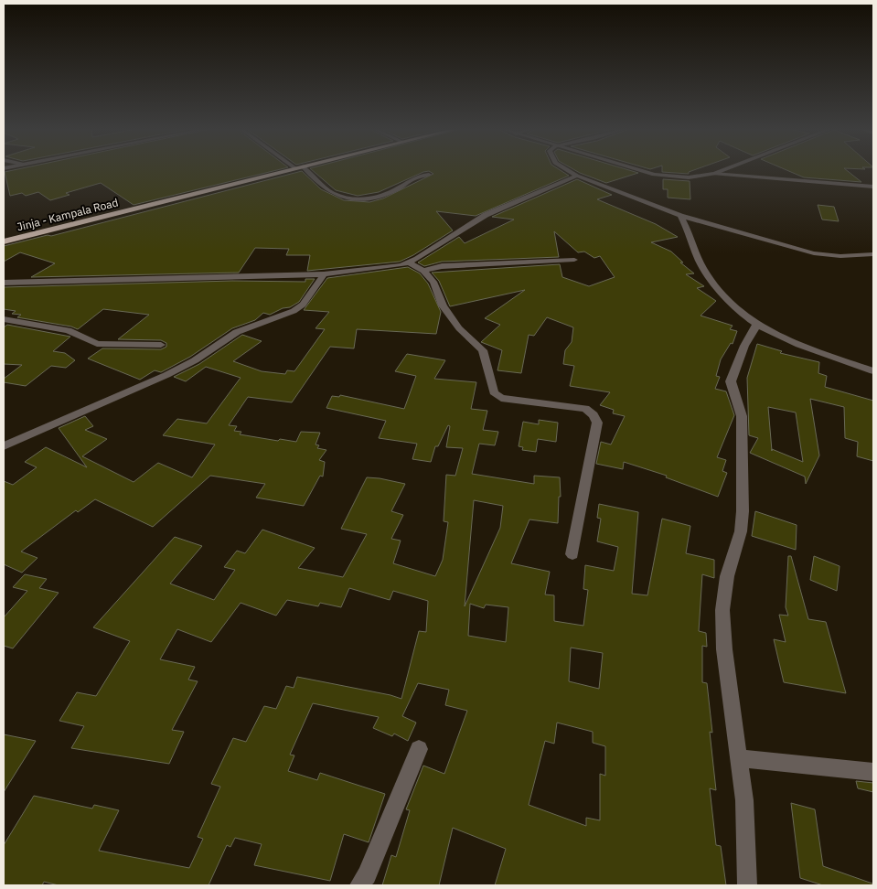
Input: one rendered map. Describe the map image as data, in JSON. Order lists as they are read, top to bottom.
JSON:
{
  "streets": {
    "highway": ["Jinja - Kampala Road"]
  }
}
